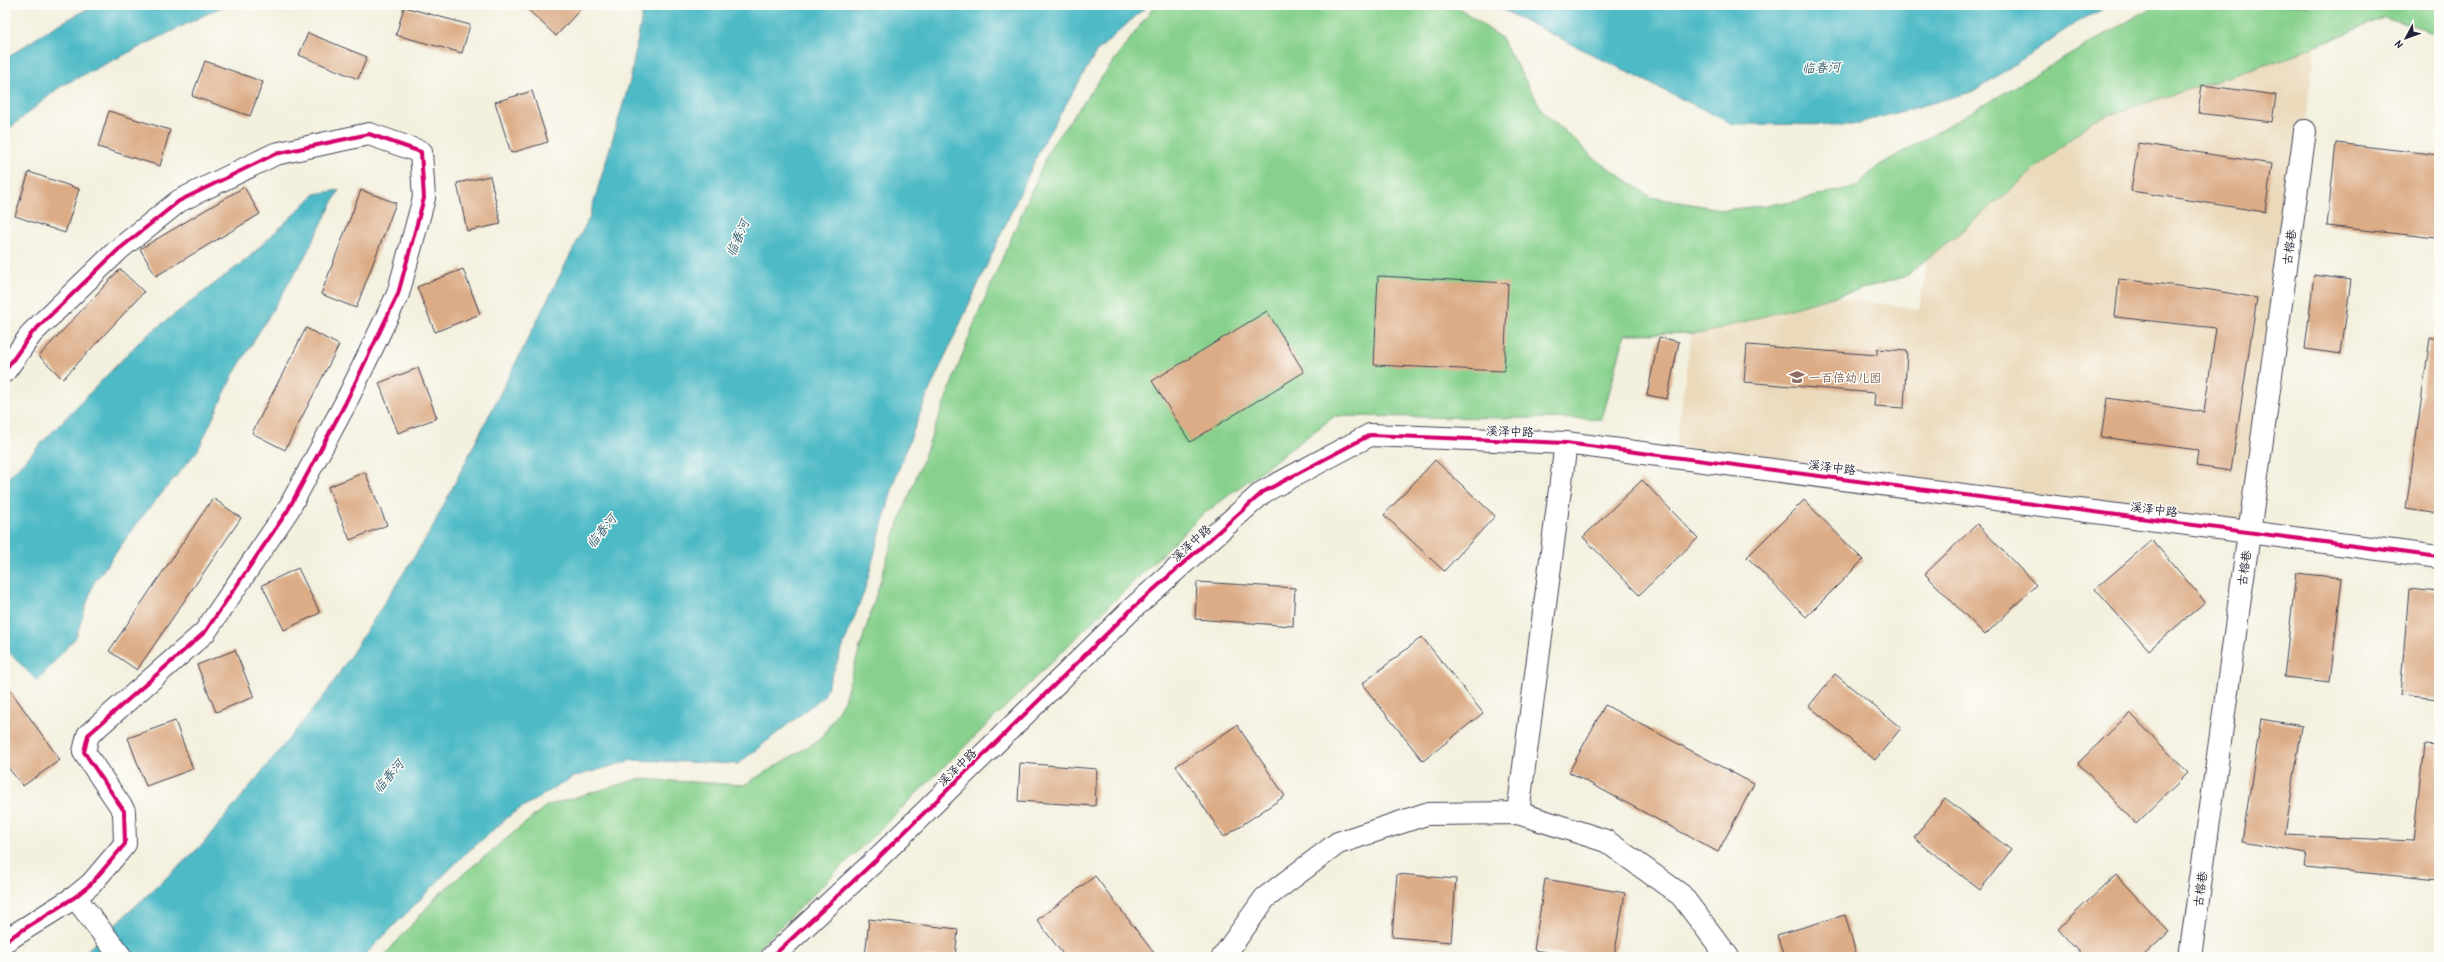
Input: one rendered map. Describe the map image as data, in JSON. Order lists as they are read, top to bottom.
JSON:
{
  "streets": {
    "street": ["古榕巷", "溪泽中路"]
  },
  "crossings": [
    ["古榕巷", "溪泽中路"]
  ],
  "water": ["临春河"],
  "places": {
    "school or university": ["一百倍幼儿园"]
  },
  "north": "bottom left"
}
